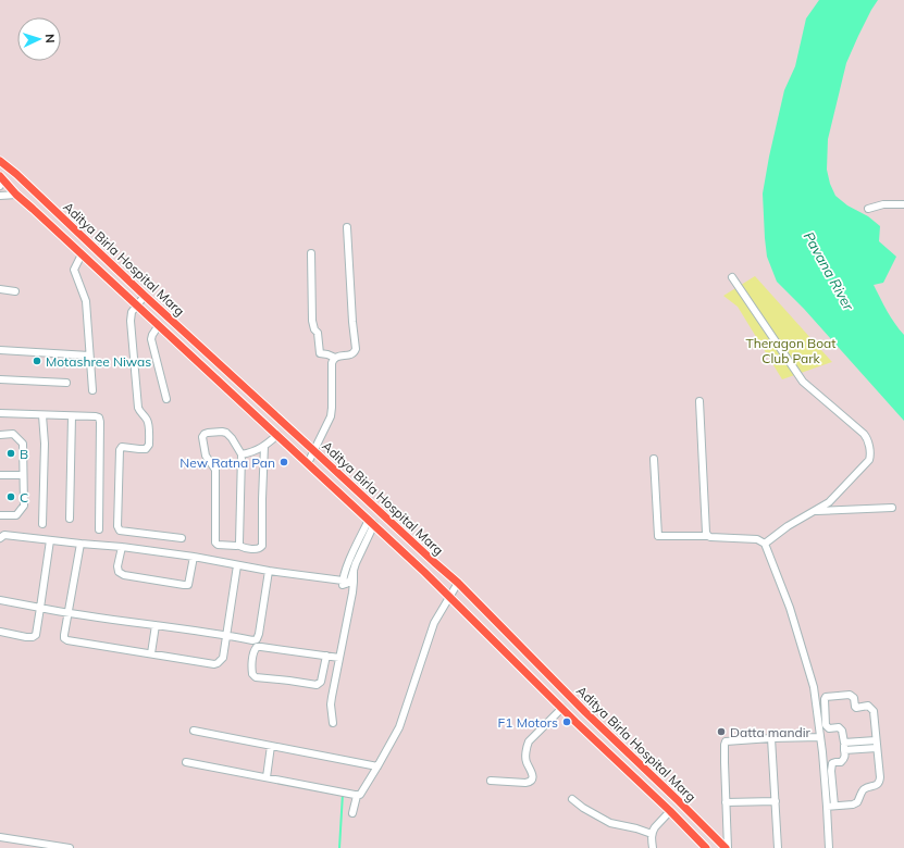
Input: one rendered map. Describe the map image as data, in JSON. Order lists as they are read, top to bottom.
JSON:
{
  "streets": {
    "main road": ["Aditya Birla Hospital Marg"]
  },
  "water": ["Pavana River"],
  "parks": ["Theragon Boat Club Park"],
  "places": [
    "Motashree Niwas",
    "B",
    "New Ratna Pan",
    "C",
    "F1 Motors",
    "Datta mandir"
  ],
  "north": "right"
}
